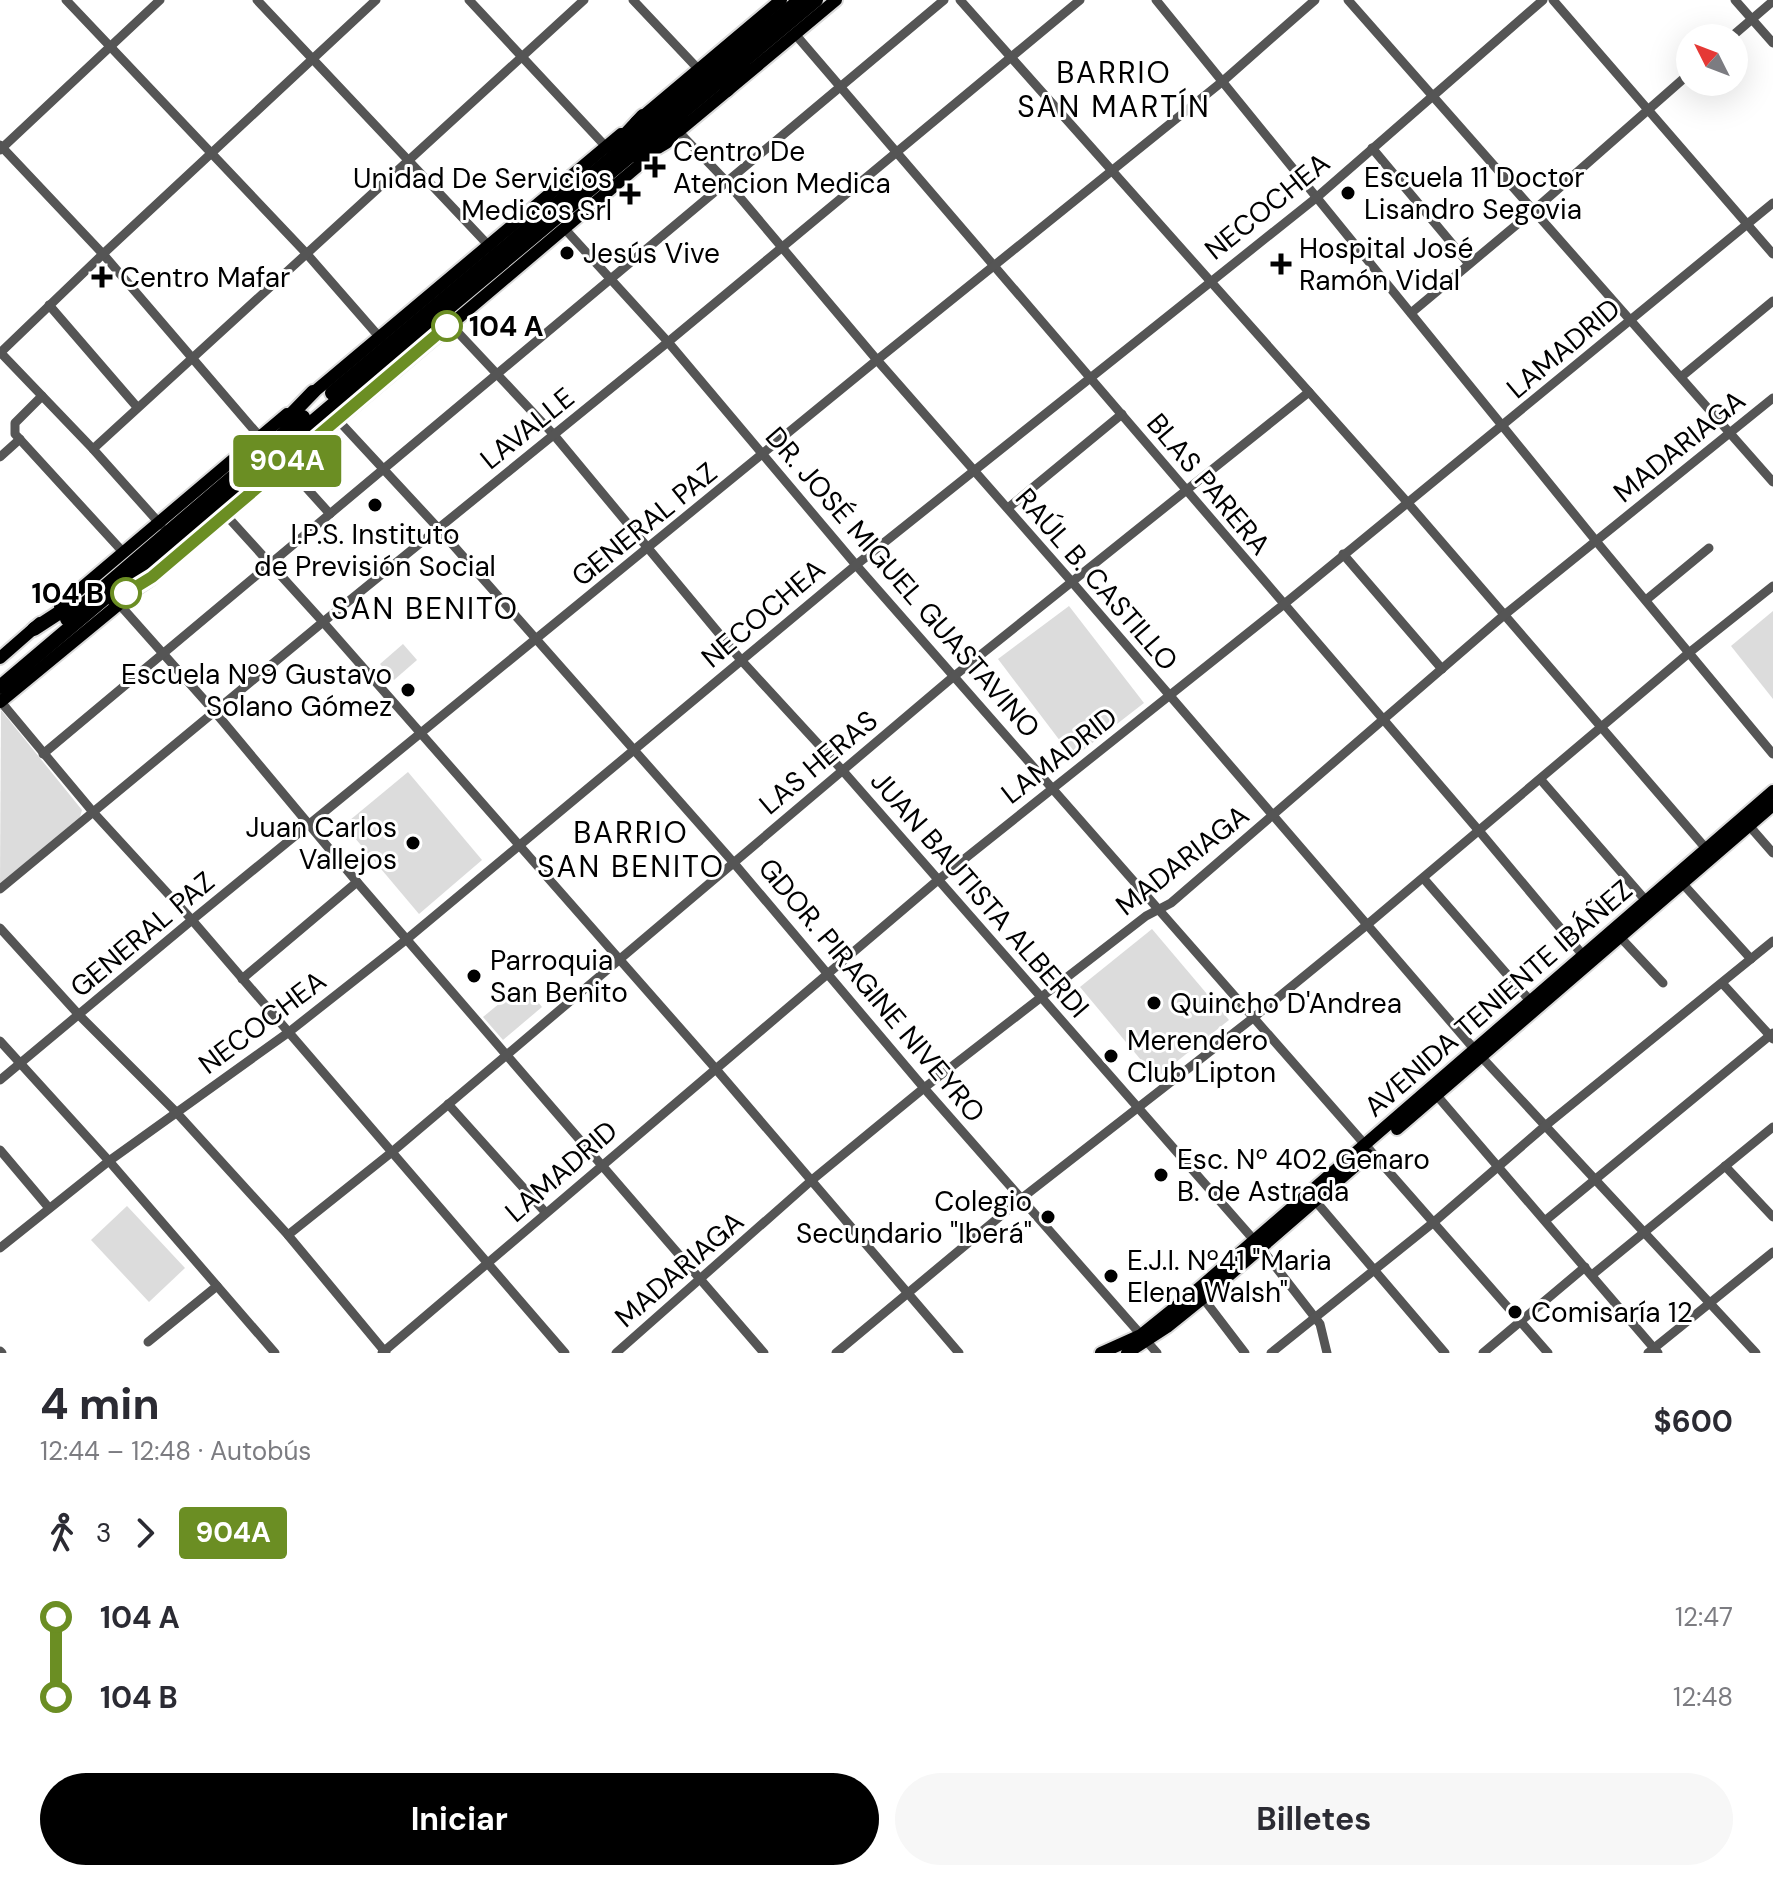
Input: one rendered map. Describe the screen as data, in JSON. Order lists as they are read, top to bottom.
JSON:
{
  "streets": {
    "main road": ["AVENIDA TENIENTE IBÁÑEZ"],
    "street": [
      "NECOCHEA",
      "LAMADRID",
      "LAVALLE",
      "MADARIAGA",
      "BLAS PARERA",
      "GENERAL PAZ",
      "RAÚL B. CASTILLO",
      "DR. JOSÉ MIGUEL GUASTAVINO",
      "LAS HERAS",
      "JUAN BAUTISTA ALBERDI",
      "GDOR. PIRAGINE NIVEYRO"
    ]
  },
  "crossings": [
    ["NECOCHEA", "BLAS PARERA"],
    ["NECOCHEA", "RAÚL B. CASTILLO"],
    ["NECOCHEA", "DR. JOSÉ MIGUEL GUASTAVINO"],
    ["NECOCHEA", "JUAN BAUTISTA ALBERDI"],
    ["NECOCHEA", "GDOR. PIRAGINE NIVEYRO"],
    ["LAMADRID", "BLAS PARERA"],
    ["LAMADRID", "RAÚL B. CASTILLO"],
    ["LAMADRID", "DR. JOSÉ MIGUEL GUASTAVINO"],
    ["LAMADRID", "JUAN BAUTISTA ALBERDI"],
    ["LAMADRID", "GDOR. PIRAGINE NIVEYRO"],
    ["LAVALLE", "BLAS PARERA"],
    ["LAVALLE", "RAÚL B. CASTILLO"],
    ["LAVALLE", "DR. JOSÉ MIGUEL GUASTAVINO"],
    ["LAVALLE", "JUAN BAUTISTA ALBERDI"],
    ["LAVALLE", "GDOR. PIRAGINE NIVEYRO"],
    ["MADARIAGA", "BLAS PARERA"],
    ["MADARIAGA", "RAÚL B. CASTILLO"],
    ["MADARIAGA", "DR. JOSÉ MIGUEL GUASTAVINO"],
    ["MADARIAGA", "JUAN BAUTISTA ALBERDI"],
    ["MADARIAGA", "GDOR. PIRAGINE NIVEYRO"],
    ["BLAS PARERA", "GENERAL PAZ"],
    ["BLAS PARERA", "LAS HERAS"],
    ["BLAS PARERA", "AVENIDA TENIENTE IBÁÑEZ"],
    ["GENERAL PAZ", "RAÚL B. CASTILLO"],
    ["GENERAL PAZ", "DR. JOSÉ MIGUEL GUASTAVINO"],
    ["GENERAL PAZ", "JUAN BAUTISTA ALBERDI"],
    ["GENERAL PAZ", "GDOR. PIRAGINE NIVEYRO"],
    ["RAÚL B. CASTILLO", "LAS HERAS"],
    ["RAÚL B. CASTILLO", "AVENIDA TENIENTE IBÁÑEZ"],
    ["DR. JOSÉ MIGUEL GUASTAVINO", "LAS HERAS"],
    ["DR. JOSÉ MIGUEL GUASTAVINO", "AVENIDA TENIENTE IBÁÑEZ"],
    ["LAS HERAS", "JUAN BAUTISTA ALBERDI"],
    ["LAS HERAS", "GDOR. PIRAGINE NIVEYRO"],
    ["JUAN BAUTISTA ALBERDI", "AVENIDA TENIENTE IBÁÑEZ"]
  ],
  "districts": ["BARRIO SAN MARTÍN", "SAN BENITO", "BARRIO SAN BENITO"],
  "places": {
    "health": [
      "Centro De Atencion Medica",
      "Unidad De Servicios Medicos Srl",
      "Hospital José Ramón Vidal",
      "Centro Mafar"
    ],
    "other": [
      "Escuela 11 Doctor Lisandro Segovia",
      "Jesús Vive",
      "104 A",
      "I.P.S. Instituto de Previsión Social",
      "104 B",
      "Escuela Nº9 Gustavo Solano Gómez",
      "Juan Carlos Vallejos",
      "Parroquia San Benito",
      "Quincho D'Andrea",
      "Merendero Club Lipton",
      "Esc. Nº 402 Genaro B. de Astrada",
      "Colegio Secundario \"Iberá\"",
      "E.J.I. Nº41 \"Maria Elena Walsh\"",
      "Comisaría 12"
    ]
  },
  "lines": ["bus line 904A"],
  "north": "top left",
  "page": {
    "on_map": "904A",
    "heading": ["4 min", "12:44 – 12:48 · Autobús", "$600"],
    "legs": ["3", "904A"],
    "list": [
      {
        "name": "104 A",
        "value": "12:47"
      },
      {
        "name": "104 B",
        "value": "12:48"
      }
    ],
    "buttons": ["Iniciar", "Billetes"]
  }
}
